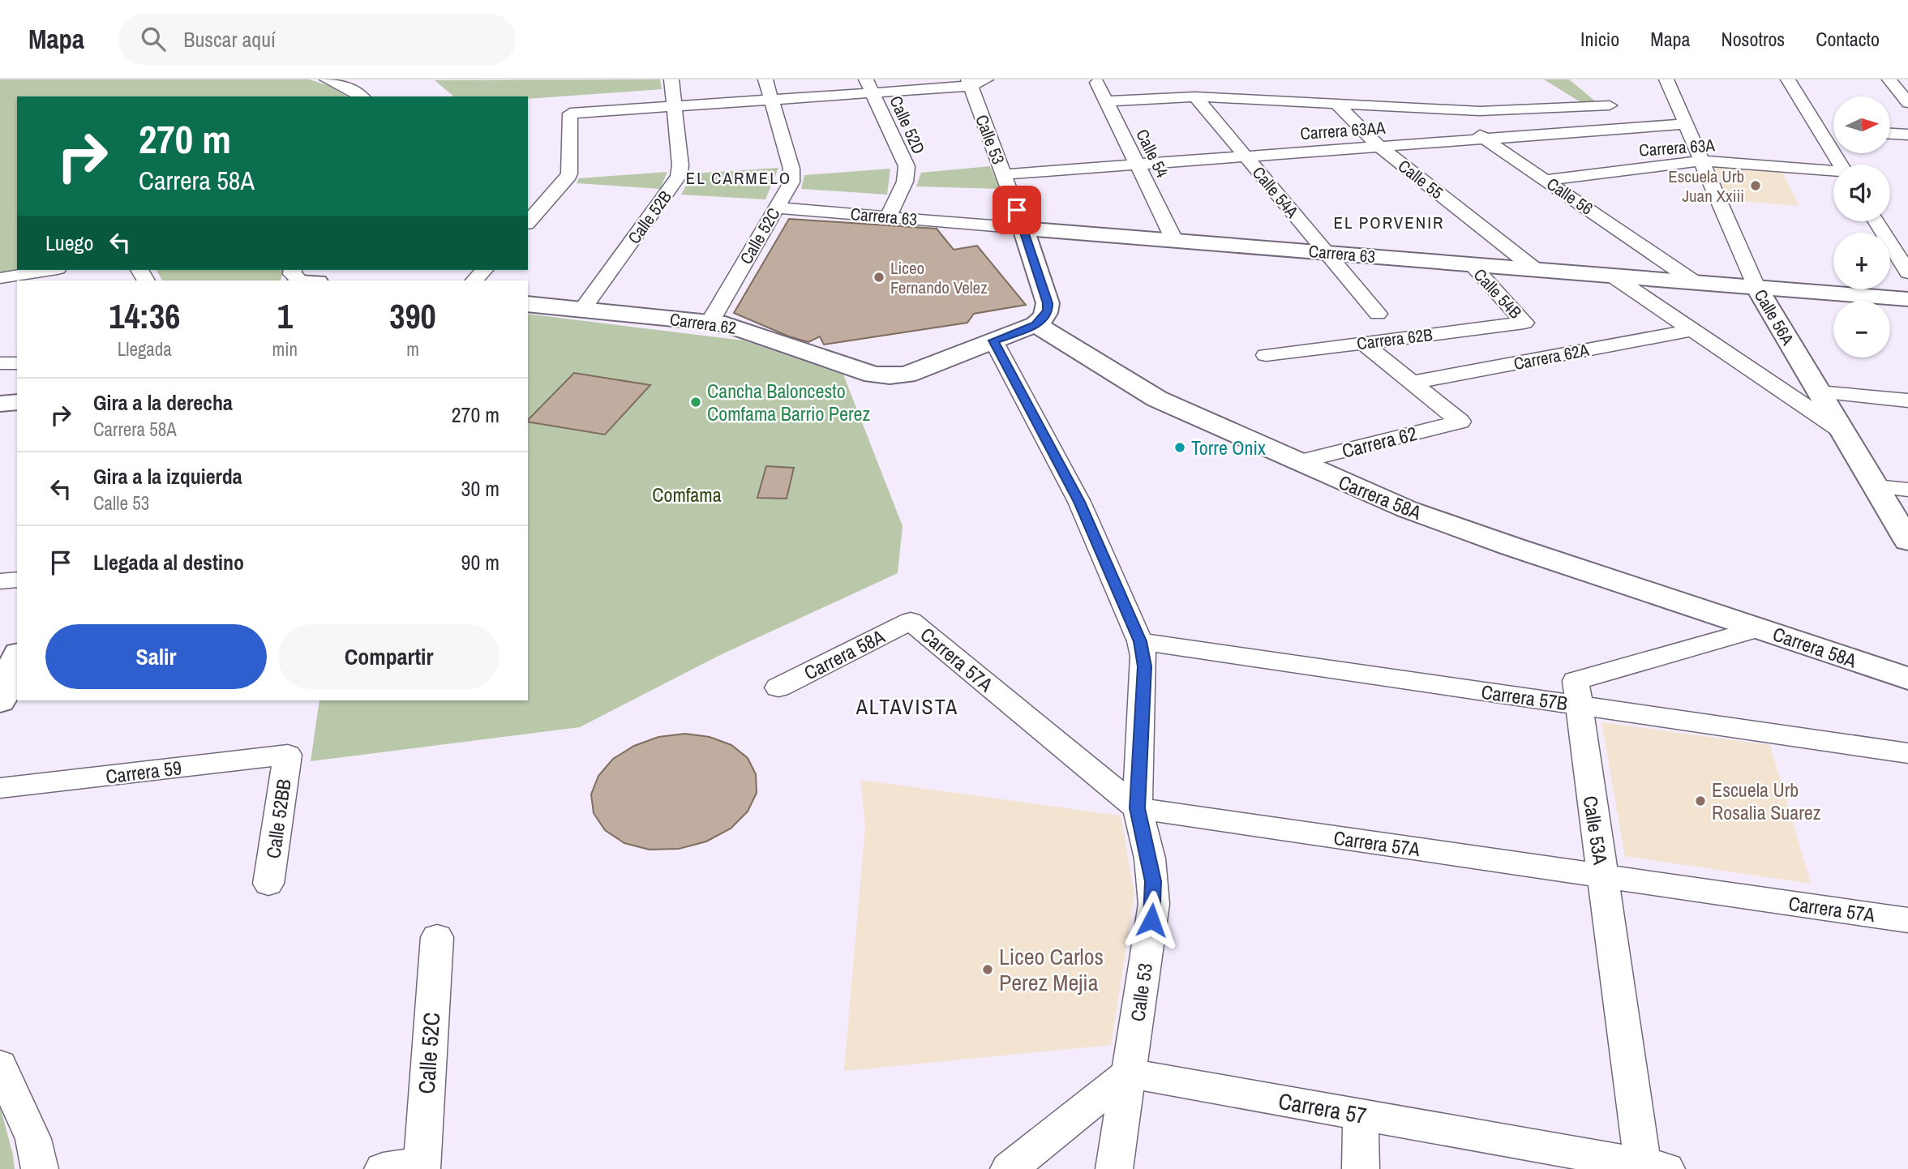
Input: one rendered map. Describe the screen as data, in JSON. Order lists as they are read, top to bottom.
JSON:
{
  "streets": {
    "street": [
      "Calle 52D",
      "Carrera 63AA",
      "Calle 53",
      "Carrera 63A",
      "Calle 54",
      "Calle 55",
      "Calle 54A",
      "Calle 56",
      "Carrera 63",
      "Calle 52B",
      "Calle 52C",
      "Calle 54B",
      "Calle 56A",
      "Carrera 62",
      "Carrera 62B",
      "Carrera 62A",
      "Carrera 58A",
      "Carrera 57A",
      "Carrera 57B",
      "Carrera 59",
      "Calle 52BB",
      "Calle 53A",
      "Carrera 57"
    ]
  },
  "crossings": [
    ["Calle 52D", "Carrera 63"],
    ["Carrera 63AA", "Calle 53"],
    ["Carrera 63AA", "Calle 54"],
    ["Carrera 63AA", "Calle 55"],
    ["Carrera 63AA", "Calle 54A"],
    ["Carrera 63AA", "Calle 56"],
    ["Carrera 63AA", "Calle 56A"],
    ["Calle 53", "Carrera 63"],
    ["Calle 53", "Carrera 62"],
    ["Calle 53", "Carrera 58A"],
    ["Calle 53", "Carrera 57A"],
    ["Calle 53", "Carrera 57B"],
    ["Calle 53", "Carrera 57"],
    ["Carrera 63A", "Calle 56"],
    ["Carrera 63A", "Calle 56A"],
    ["Calle 54", "Carrera 63"],
    ["Calle 55", "Carrera 63"],
    ["Calle 54A", "Carrera 63"],
    ["Calle 56", "Carrera 63"],
    ["Carrera 63", "Calle 52C"],
    ["Carrera 63", "Calle 54B"],
    ["Carrera 63", "Calle 56A"],
    ["Calle 52B", "Carrera 62"],
    ["Calle 52C", "Carrera 62"],
    ["Calle 54B", "Carrera 62B"],
    ["Carrera 62", "Carrera 62A"],
    ["Carrera 62", "Carrera 58A"],
    ["Carrera 58A", "Carrera 57A"],
    ["Carrera 58A", "Calle 53A"],
    ["Carrera 57A", "Calle 53A"],
    ["Carrera 57B", "Calle 53A"],
    ["Carrera 59", "Calle 52BB"],
    ["Calle 53A", "Carrera 57"]
  ],
  "districts": ["EL CARMELO", "EL PORVENIR", "ALTAVISTA"],
  "parks": ["Comfama"],
  "places": [
    "Escuela Urb Juan Xxiii",
    "Liceo Fernando Velez",
    "Cancha Baloncesto Comfama Barrio Perez",
    "Torre Onix",
    "Escuela Urb Rosalia Suarez",
    "Liceo Carlos Perez Mejia"
  ],
  "north": "right",
  "page": {
    "header": "Mapa",
    "search": "Buscar aquí",
    "nav": [
      "Inicio",
      "Mapa",
      "Nosotros",
      "Contacto"
    ],
    "map_buttons": ["+", "−"],
    "turn": ["270 m", "Carrera 58A"],
    "then": "Luego",
    "eta": [
      "14:36",
      "Llegada",
      "1",
      "min",
      "390",
      "m"
    ],
    "list": [
      {
        "name": "Gira a la derecha",
        "note": "Carrera 58A",
        "value": "270 m"
      },
      {
        "name": "Gira a la izquierda",
        "note": "Calle 53",
        "value": "30 m"
      },
      {
        "name": "Llegada al destino",
        "value": "90 m"
      }
    ],
    "buttons": ["Salir", "Compartir"]
  }
}
